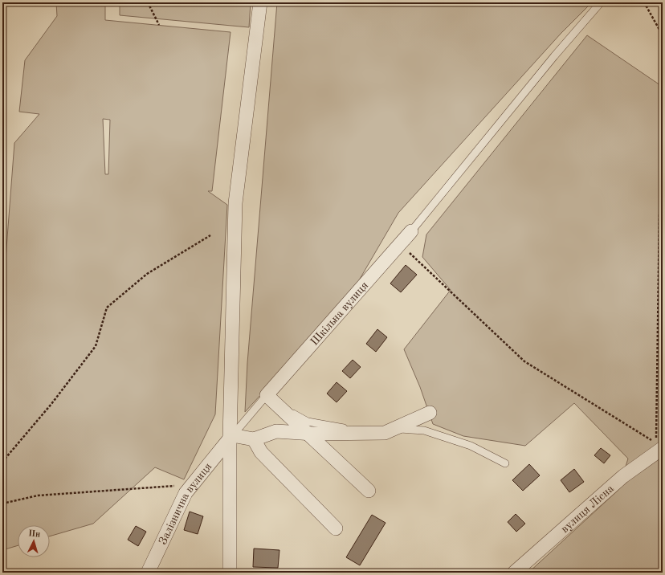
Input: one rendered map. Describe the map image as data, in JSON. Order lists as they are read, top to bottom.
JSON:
{
  "streets": {
    "street": ["Шкільна вулиця", "Залізнична вулиця", "вулиця Лісна"]
  },
  "north": "top"
}
